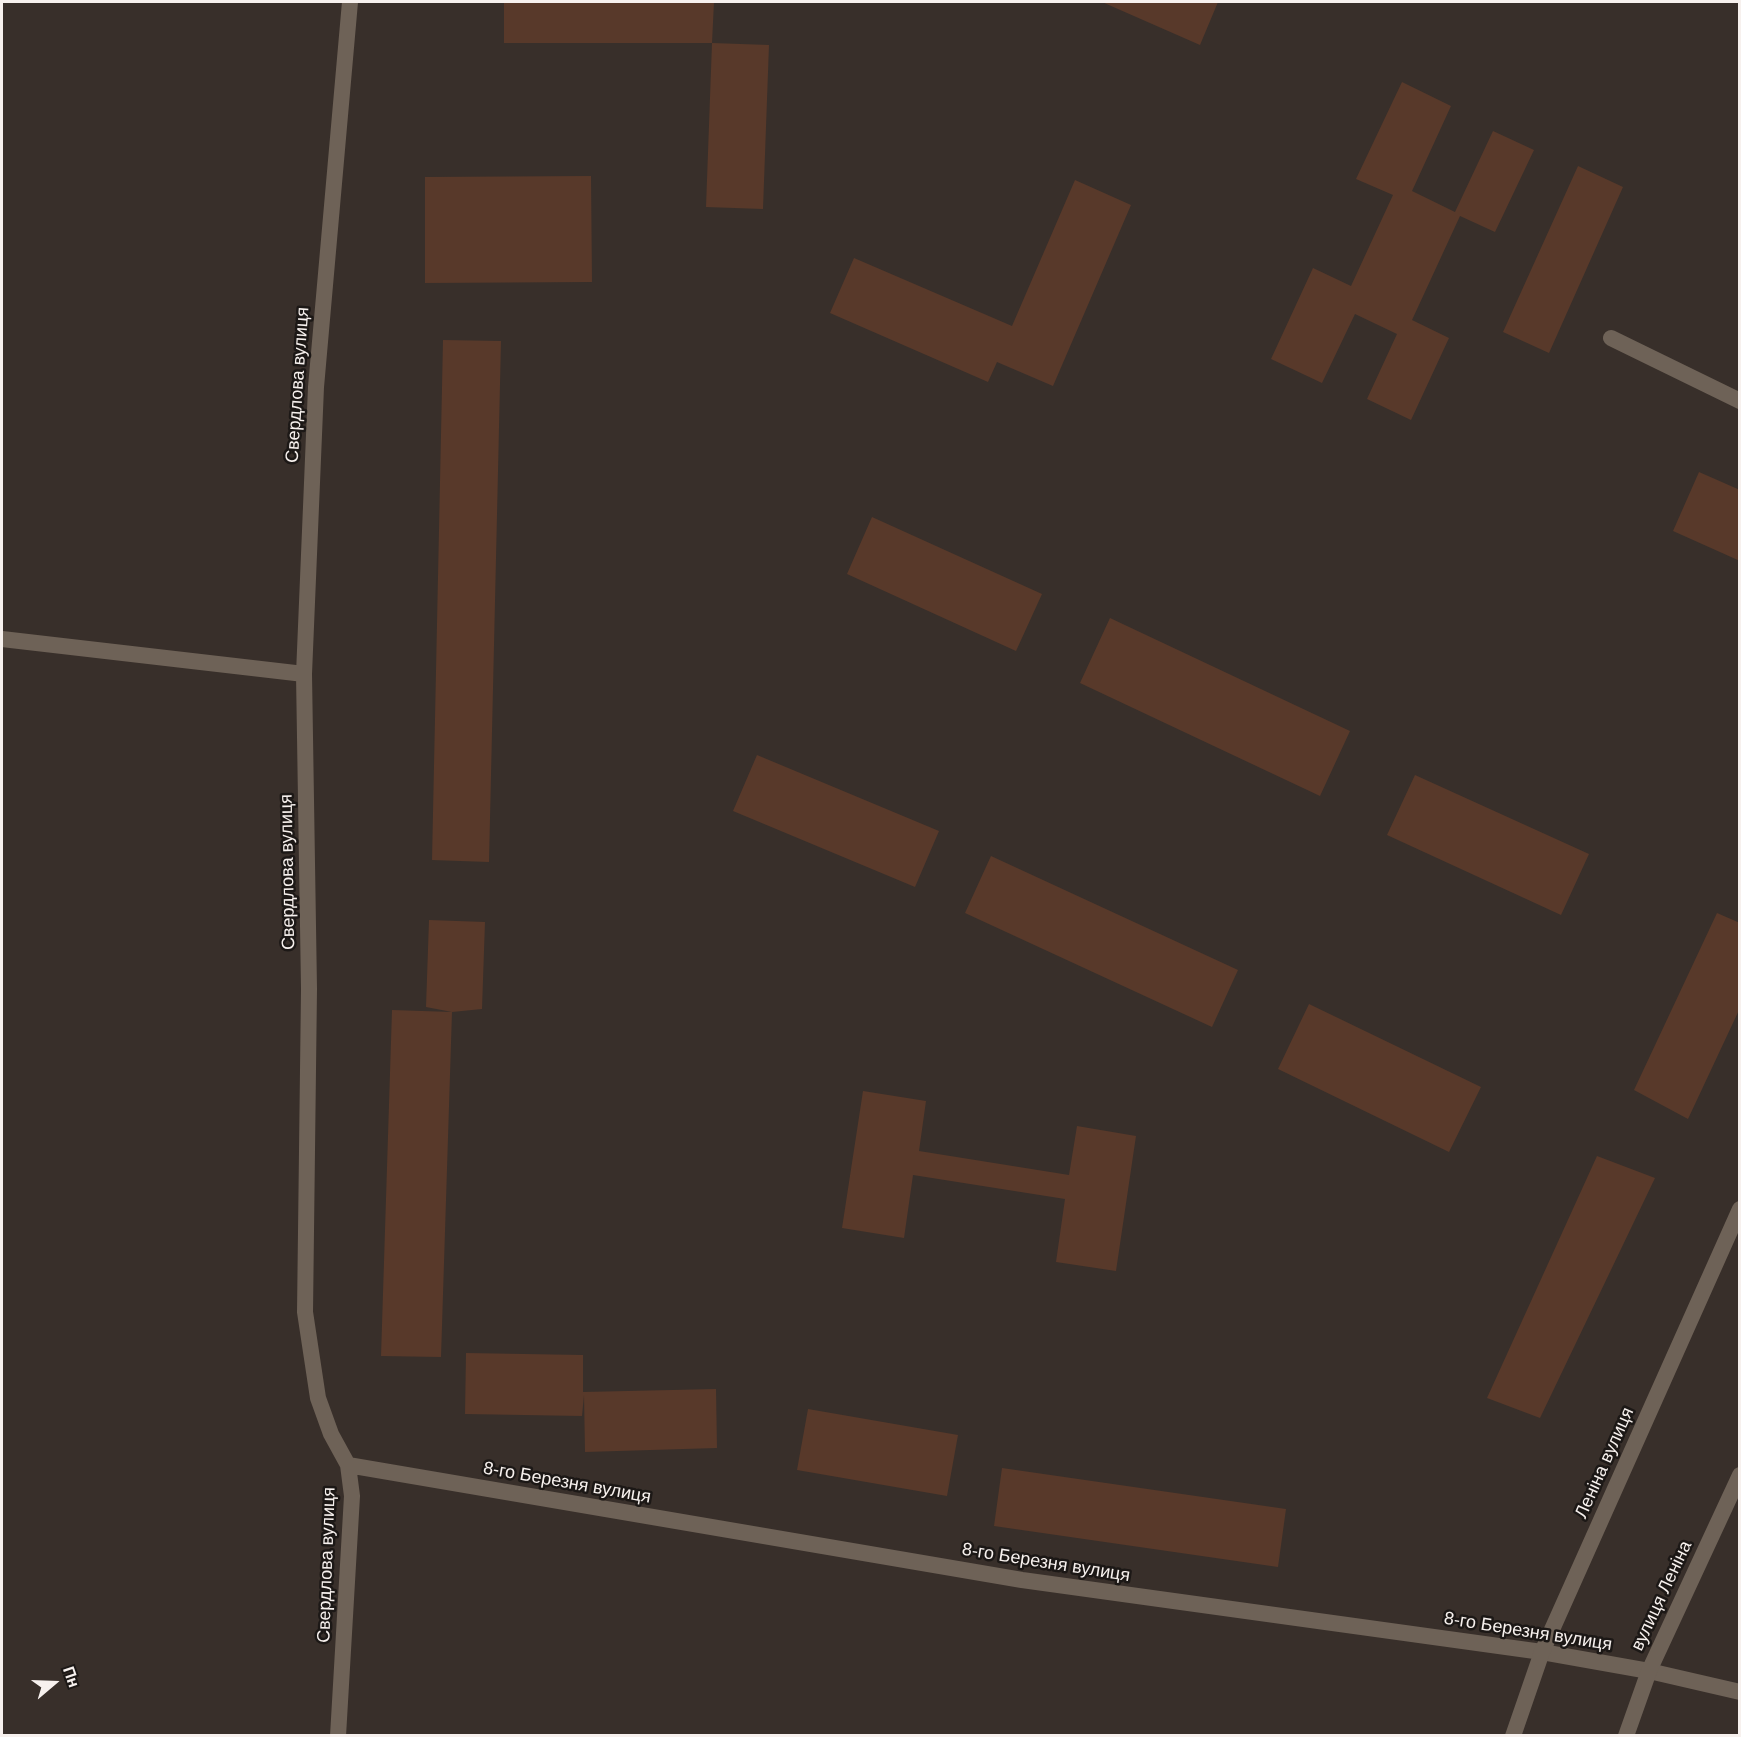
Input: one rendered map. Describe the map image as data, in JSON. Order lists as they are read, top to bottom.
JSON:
{
  "streets": {
    "street": [
      "Свердлова вулиця",
      "Леніна вулиця",
      "8-го Березня вулиця",
      "вулиця Леніна"
    ]
  },
  "crossings": [
    ["Свердлова вулиця", "8-го Березня вулиця"],
    ["Леніна вулиця", "8-го Березня вулиця"],
    ["8-го Березня вулиця", "вулиця Леніна"]
  ],
  "north": "right"
}
